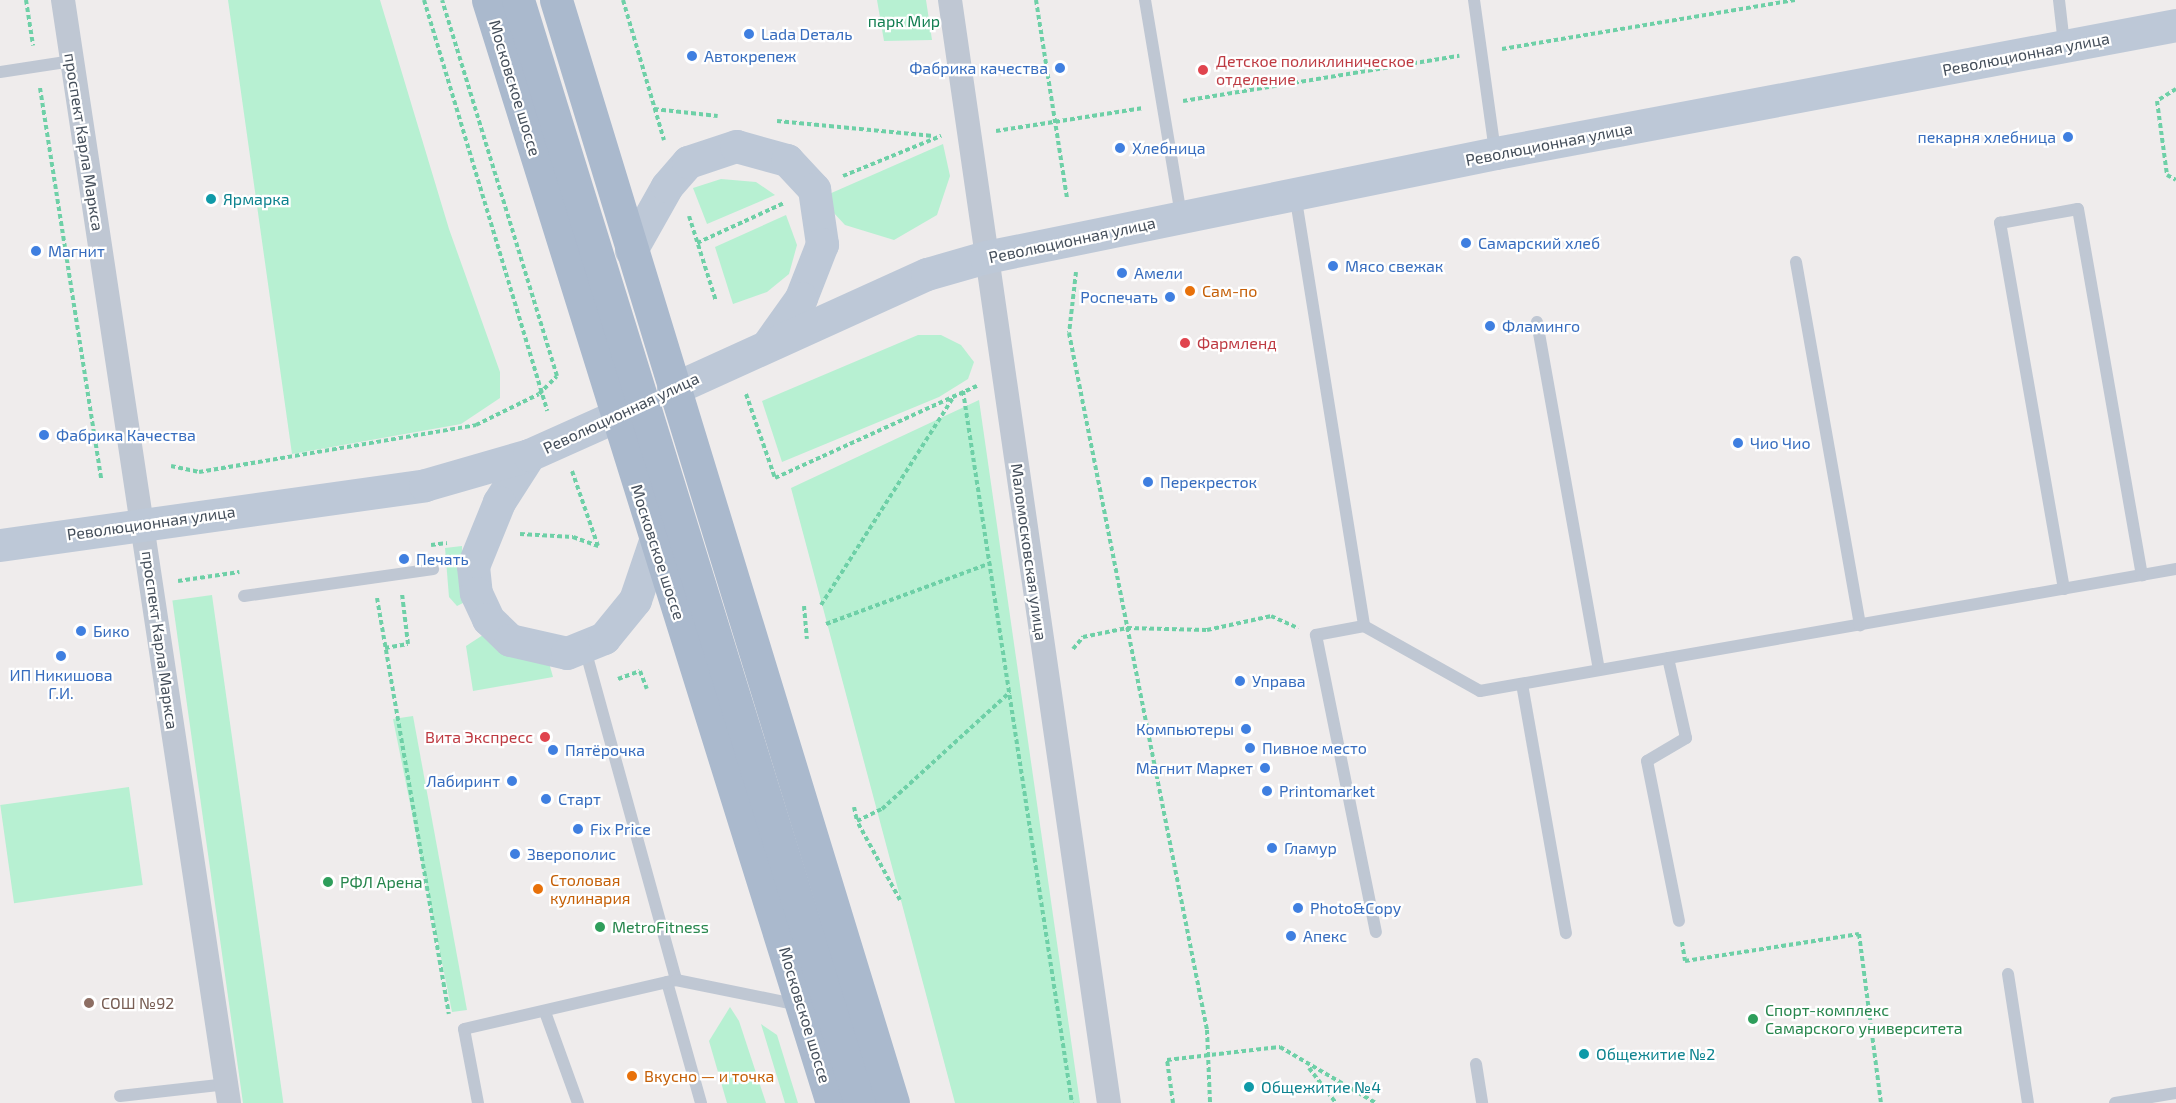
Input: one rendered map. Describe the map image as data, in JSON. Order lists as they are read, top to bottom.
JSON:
{
  "streets": {
    "main road": ["Революционная улица", "Московское шоссе"],
    "street": ["проспект Карла Маркса", "Маломосковская улица"]
  },
  "crossings": [
    ["Революционная улица", "Московское шоссе"],
    ["Революционная улица", "проспект Карла Маркса"],
    ["Революционная улица", "Маломосковская улица"]
  ],
  "parks": ["парк Мир"],
  "places": [
    "Lada Dеталь",
    "Автокрепеж",
    "Фабрика качества",
    "Детское поликлиническое отделение",
    "пекарня хлебница",
    "Хлебница",
    "Ярмарка",
    "Самарский хлеб",
    "Магнит",
    "Мясо свежак",
    "Амели",
    "Сам-по",
    "Роспечать",
    "Фламинго",
    "Фармленд",
    "Фабрика Качества",
    "Чио Чио",
    "Перекресток",
    "Печать",
    "Бико",
    "ИП Никишова Г.И.",
    "Управа",
    "Компьютеры",
    "Вита Экспресс",
    "Пивное место",
    "Пятёрочка",
    "Магнит Маркет",
    "Лабиринт",
    "Printomarket",
    "Старт",
    "Fix Price",
    "Гламур",
    "Зверополис",
    "РФЛ Арена",
    "Столовая кулинария",
    "Photo&Copy",
    "MetroFitness",
    "Апекс",
    "СОШ №92",
    "Спорт-комплекс Самарского университета",
    "Общежитие №2",
    "Вкусно — и точка",
    "Общежитие №4"
  ]
}
